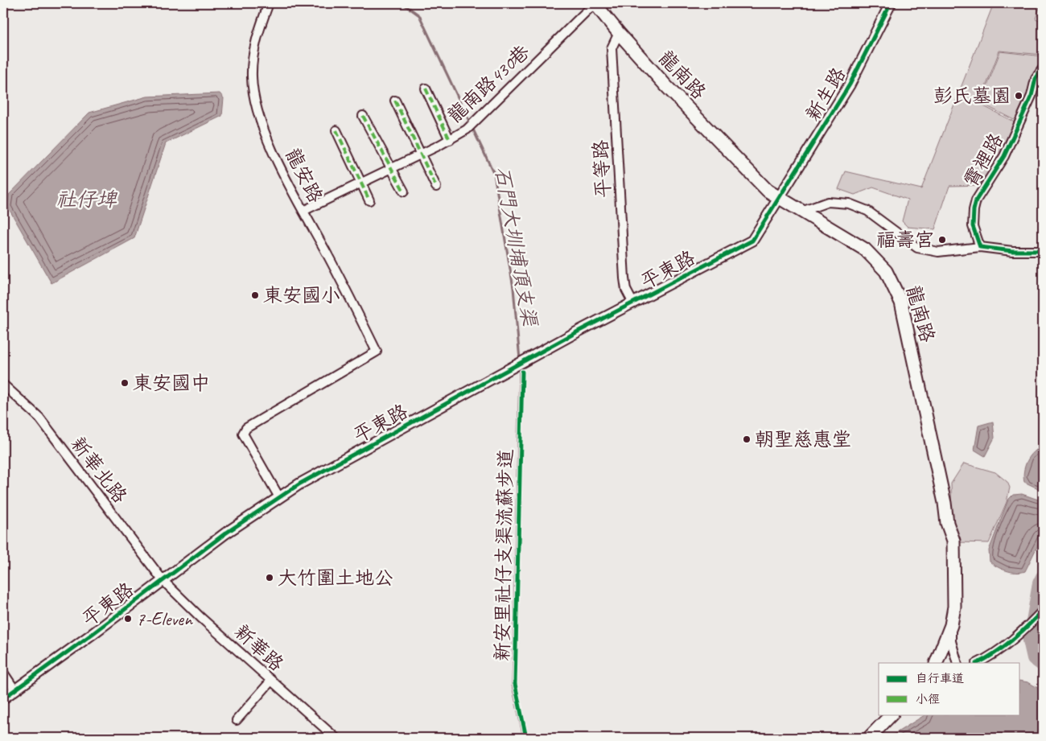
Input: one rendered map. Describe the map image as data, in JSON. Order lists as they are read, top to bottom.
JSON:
{
  "streets": {
    "main road": ["龍南路"],
    "street": [
      "龍南路430巷",
      "新生路",
      "霄裡路",
      "平等路",
      "龍安路",
      "平東路",
      "新華北路",
      "新華路"
    ],
    "cycle path": ["新安里社仔支渠流蘇步道"]
  },
  "crossings": [
    ["龍南路", "龍南路430巷"],
    ["龍南路", "新生路"],
    ["龍南路", "平等路"],
    ["龍南路", "平東路"],
    ["龍南路430巷", "龍安路"],
    ["新生路", "平東路"],
    ["平等路", "平東路"],
    ["龍安路", "平東路"],
    ["平東路", "新華北路"],
    ["平東路", "新華路"],
    ["新華北路", "新華路"]
  ],
  "water": ["社仔埤", "石門大圳埔頂支渠"],
  "places": [
    "彭氏墓園",
    "福壽宮",
    "東安國小",
    "東安國中",
    "朝聖慈惠堂",
    "大竹圍土地公",
    "7-Eleven"
  ],
  "legend": ["自行車道", "小徑"]
}
